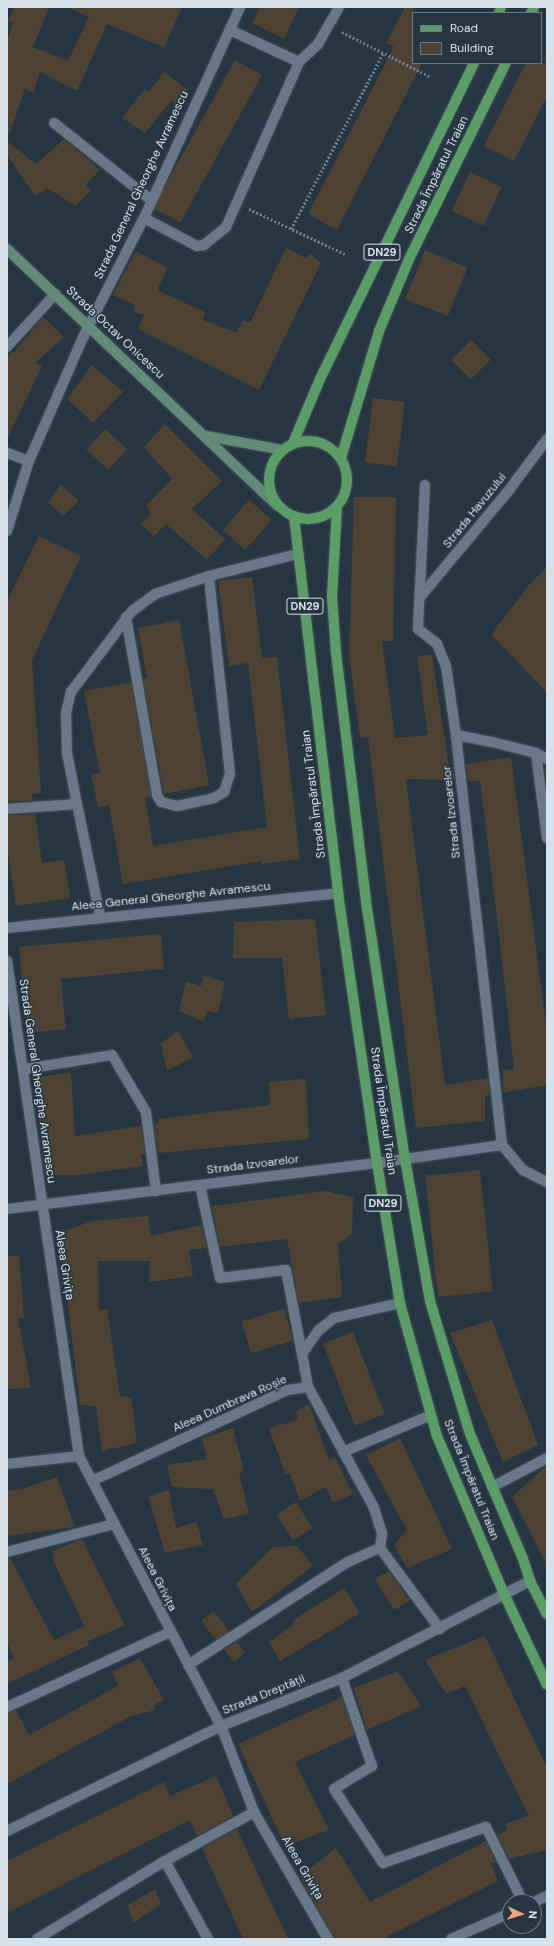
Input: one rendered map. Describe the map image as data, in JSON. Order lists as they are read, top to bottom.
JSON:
{
  "streets": {
    "main road": ["Strada Împăratul Traian", "DN29"],
    "street": [
      "Strada General Gheorghe Avramescu",
      "Strada Octav Onicescu",
      "Strada Havuzului",
      "Strada Izvoarelor",
      "Aleea General Gheorghe Avramescu",
      "Aleea Grivița",
      "Aleea Dumbrava Roșie",
      "Strada Dreptății"
    ]
  },
  "crossings": [
    ["Strada Împăratul Traian", "DN29"],
    ["Strada Împăratul Traian", "Strada Octav Onicescu"],
    ["Strada Împăratul Traian", "Strada Izvoarelor"],
    ["Strada Împăratul Traian", "Aleea General Gheorghe Avramescu"],
    ["Strada Împăratul Traian", "Strada Dreptății"],
    ["Strada General Gheorghe Avramescu", "Strada Octav Onicescu"],
    ["Strada General Gheorghe Avramescu", "Strada Izvoarelor"],
    ["Strada General Gheorghe Avramescu", "Aleea Grivița"],
    ["DN29", "Strada Octav Onicescu"],
    ["Strada Havuzului", "Strada Izvoarelor"],
    ["Strada Izvoarelor", "Aleea Grivița"],
    ["Strada Izvoarelor", "Aleea Dumbrava Roșie"],
    ["Aleea Grivița", "Aleea Dumbrava Roșie"],
    ["Aleea Grivița", "Strada Dreptății"]
  ],
  "legend": ["Road", "Building"],
  "north": "right"
}
